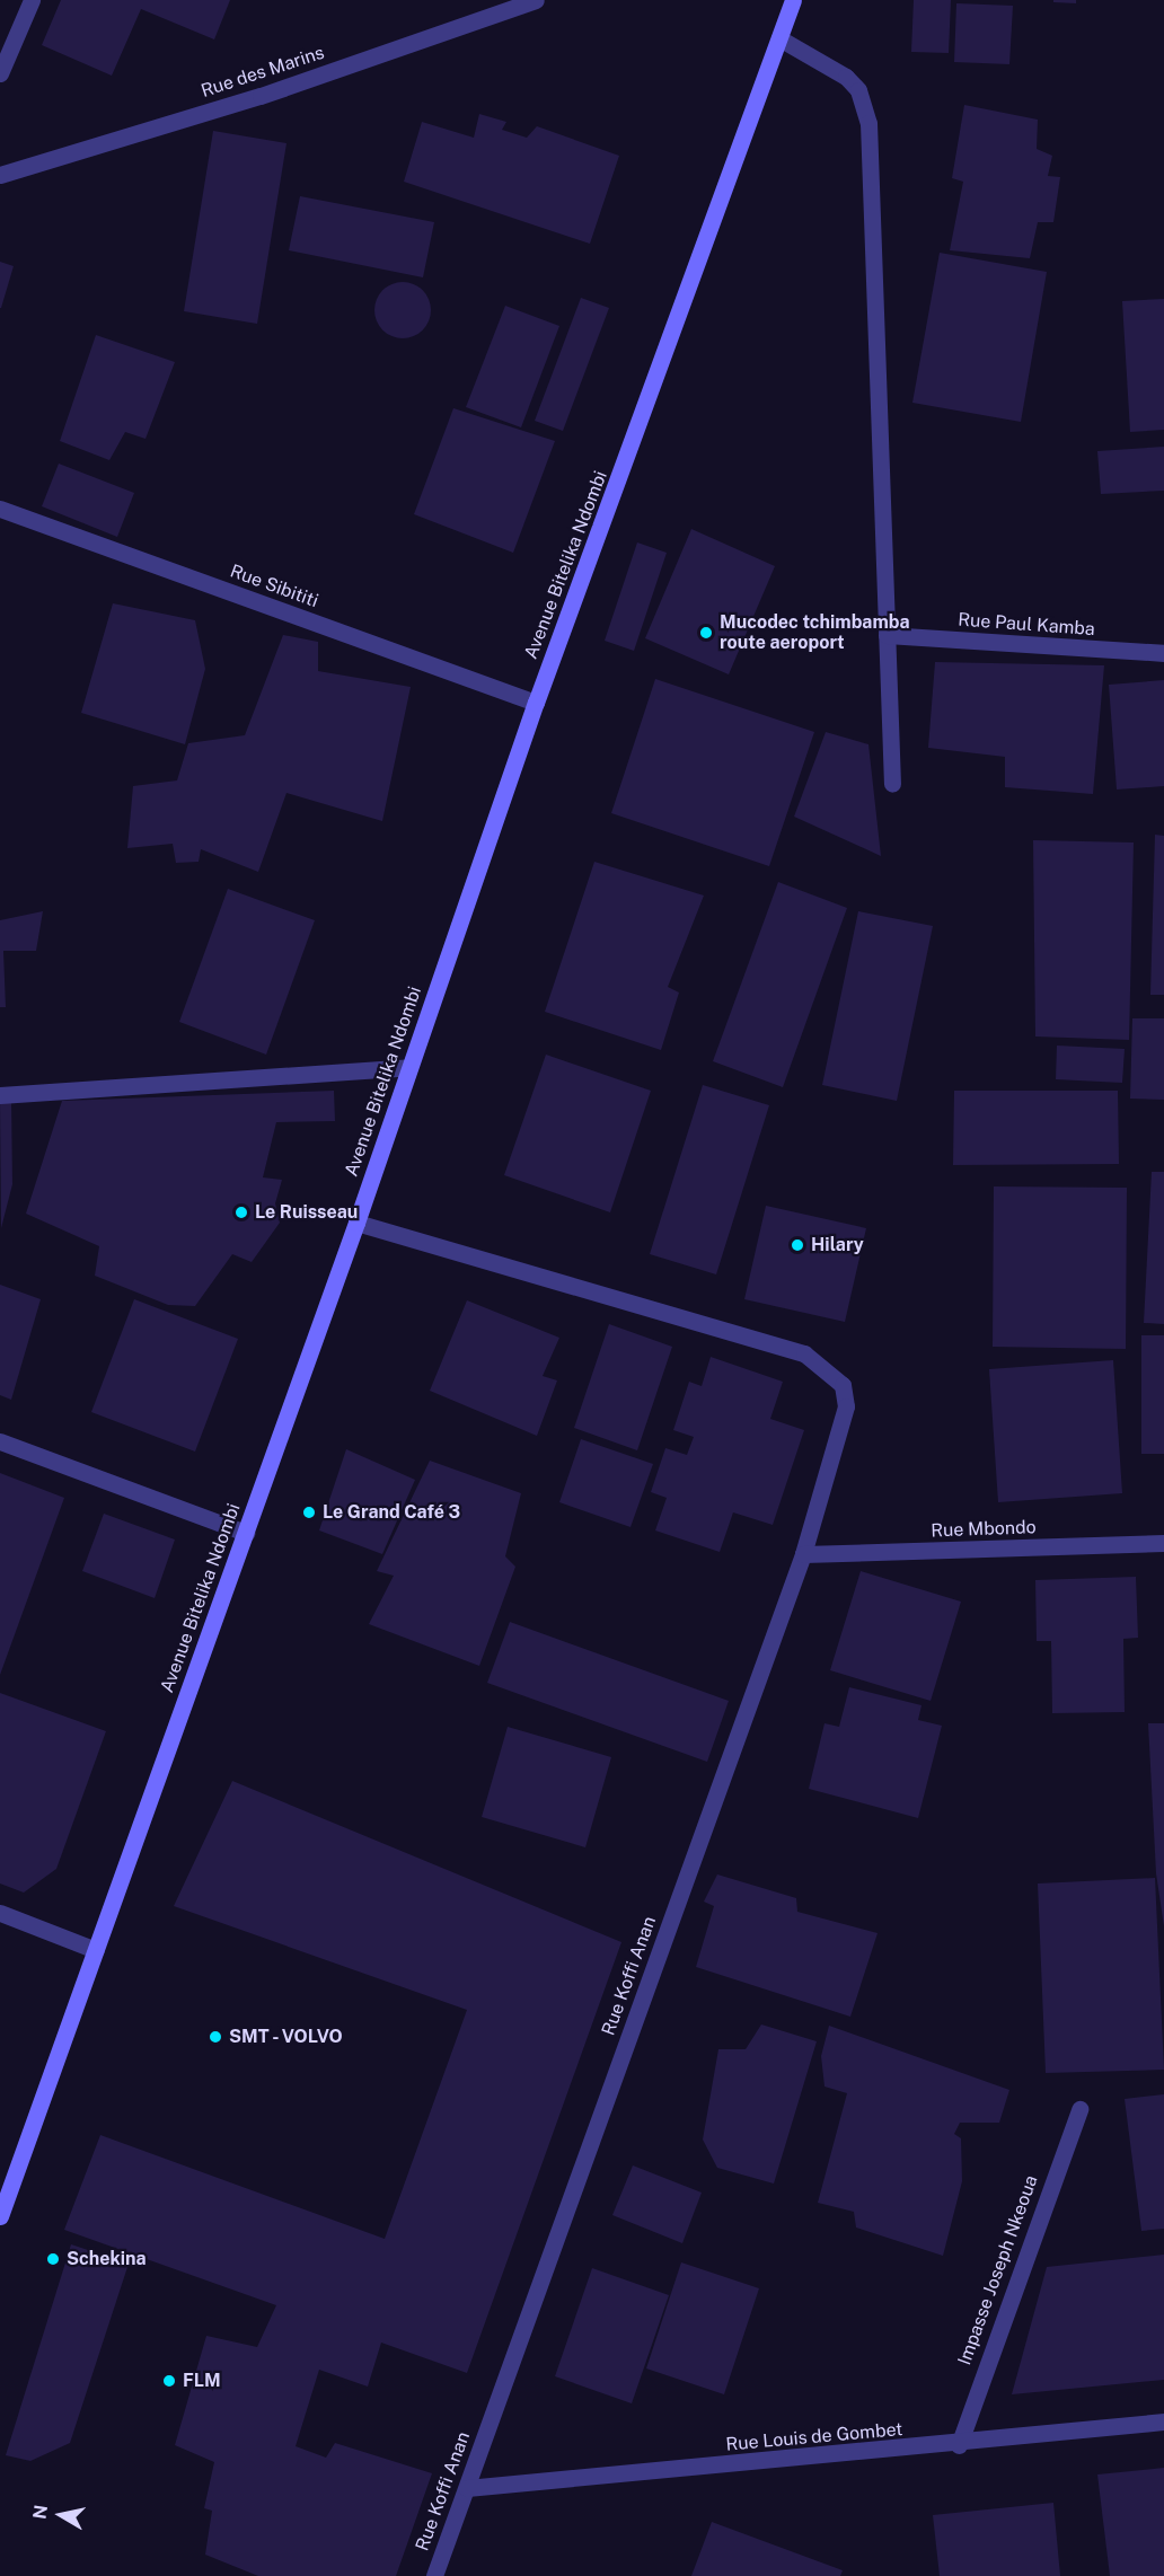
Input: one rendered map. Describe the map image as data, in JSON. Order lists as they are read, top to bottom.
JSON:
{
  "streets": {
    "street": [
      "Rue des Marins",
      "Avenue Bitelika Ndombi",
      "Rue Sibititi",
      "Rue Paul Kamba",
      "Rue Mbondo",
      "Rue Koffi Anan",
      "Impasse Joseph Nkeoua",
      "Rue Louis de Gombet"
    ]
  },
  "crossings": [
    ["Avenue Bitelika Ndombi", "Rue Sibititi"],
    ["Avenue Bitelika Ndombi", "Rue Koffi Anan"],
    ["Rue Mbondo", "Rue Koffi Anan"],
    ["Rue Koffi Anan", "Rue Louis de Gombet"],
    ["Impasse Joseph Nkeoua", "Rue Louis de Gombet"]
  ],
  "places": [
    "Mucodec tchimbamba route aeroport",
    "Le Ruisseau",
    "Hilary",
    "Le Grand Café 3",
    "SMT - VOLVO",
    "Schekina",
    "FLM"
  ],
  "north": "left"
}
